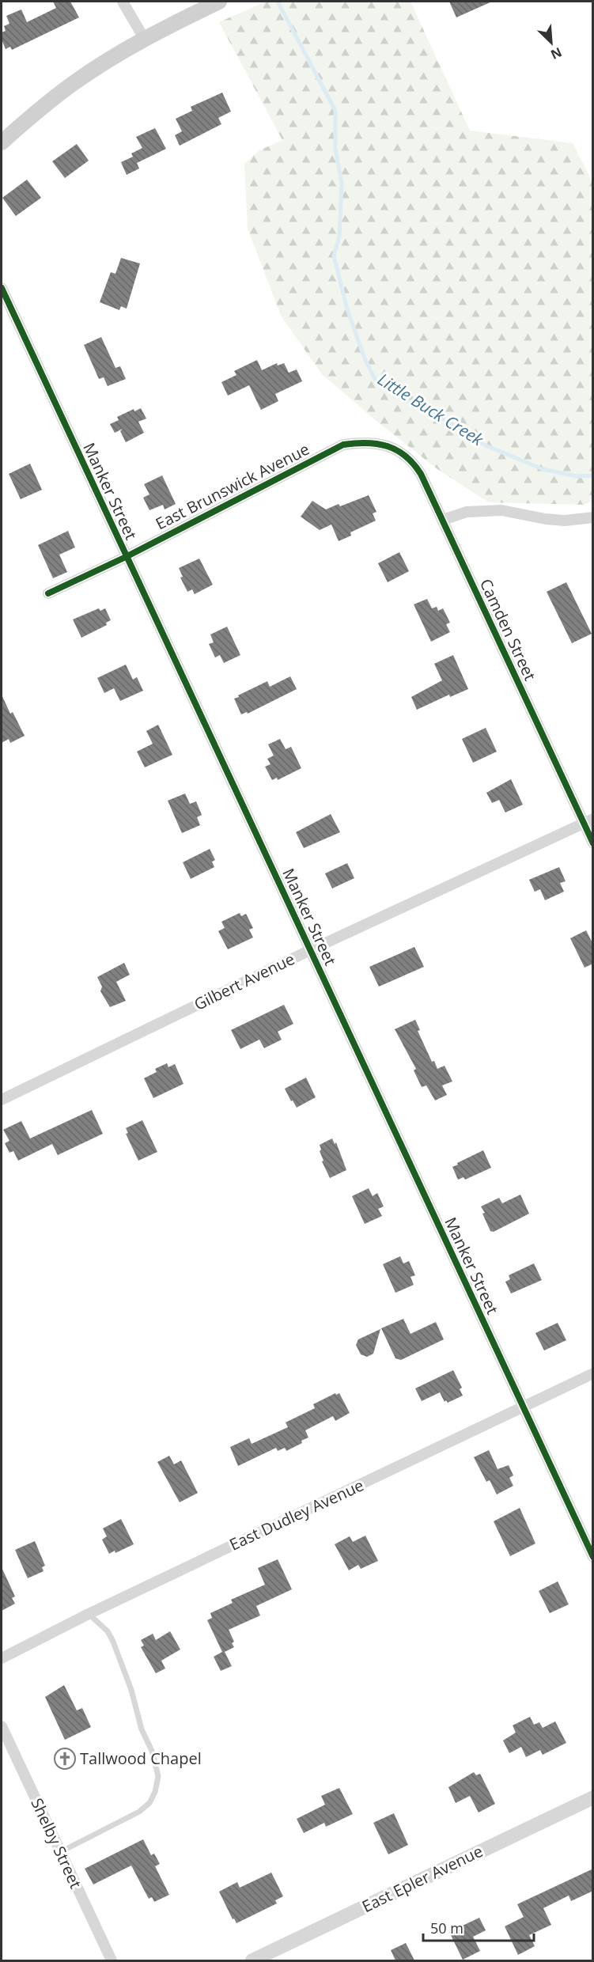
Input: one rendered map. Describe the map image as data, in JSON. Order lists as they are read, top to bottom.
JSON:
{
  "streets": {
    "street": [
      "East Brunswick Avenue",
      "Manker Street",
      "Camden Street",
      "Gilbert Avenue",
      "East Dudley Avenue",
      "Shelby Street",
      "East Epler Avenue"
    ]
  },
  "crossings": [
    ["East Brunswick Avenue", "Manker Street"],
    ["East Brunswick Avenue", "Camden Street"],
    ["Manker Street", "Gilbert Avenue"],
    ["Manker Street", "East Dudley Avenue"],
    ["Camden Street", "Gilbert Avenue"]
  ],
  "water": ["Little Buck Creek"],
  "places": {
    "church": ["Tallwood Chapel"]
  },
  "scale_bar": "50 m",
  "north": "bottom right"
}
